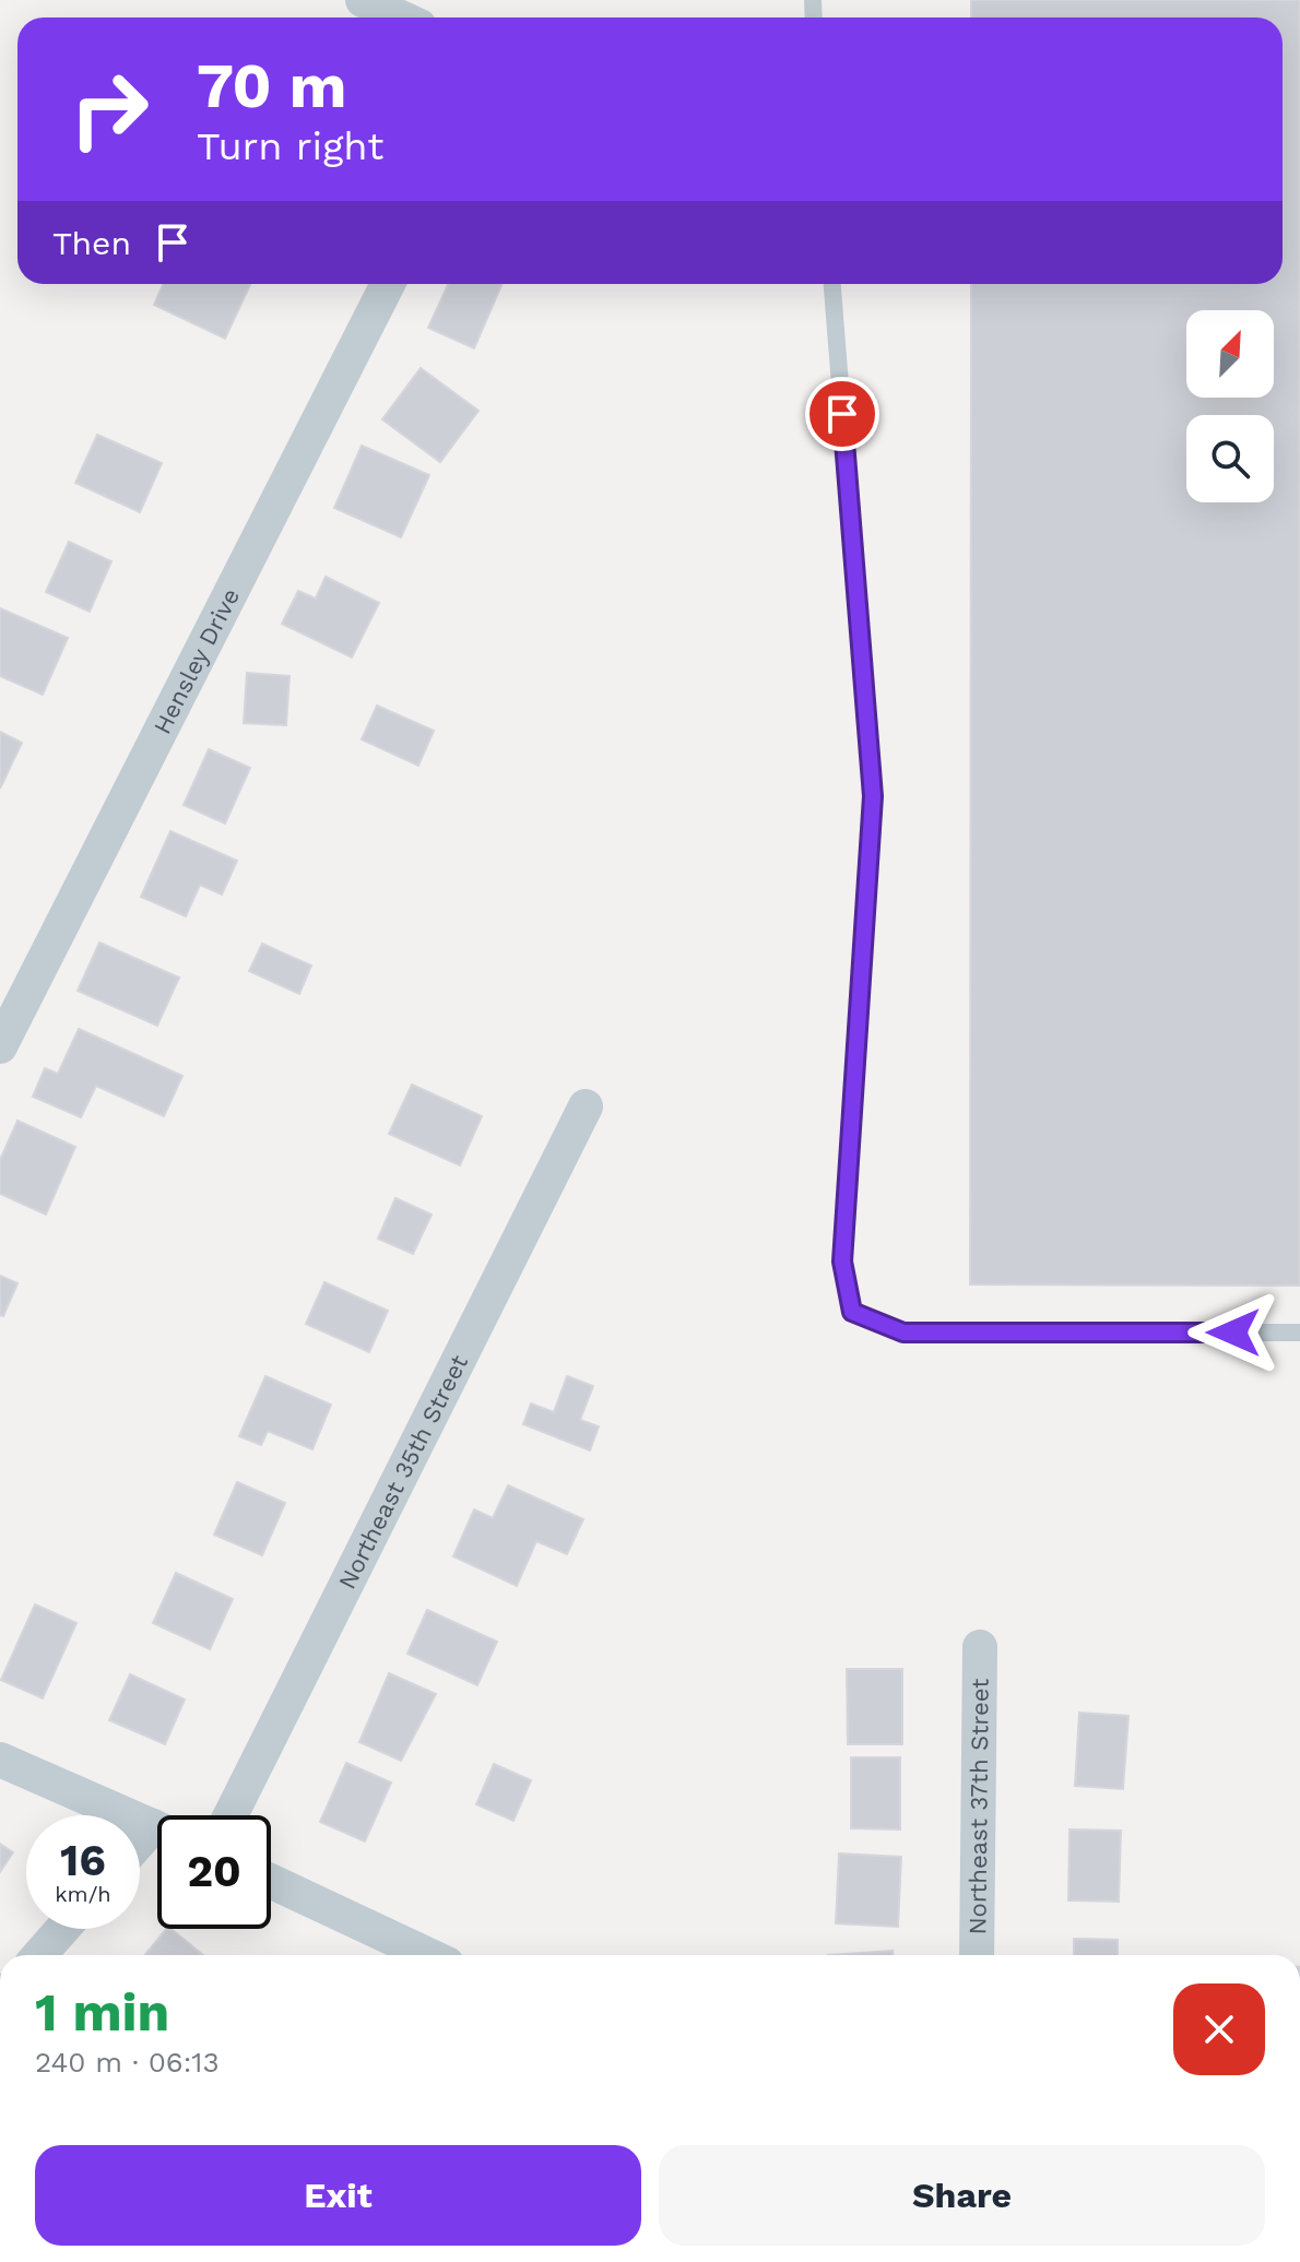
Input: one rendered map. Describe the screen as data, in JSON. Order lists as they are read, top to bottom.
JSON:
{
  "streets": {
    "street": ["Hensley Drive", "Northeast 35th Street", "Northeast 37th Street"]
  },
  "north": "top right",
  "page": {
    "turn": ["70 m", "Turn right"],
    "then": "Then",
    "speed": "16 km/h",
    "limit": "20",
    "heading": ["1 min", "240 m · 06:13"],
    "buttons": ["Exit", "Share"]
  }
}
